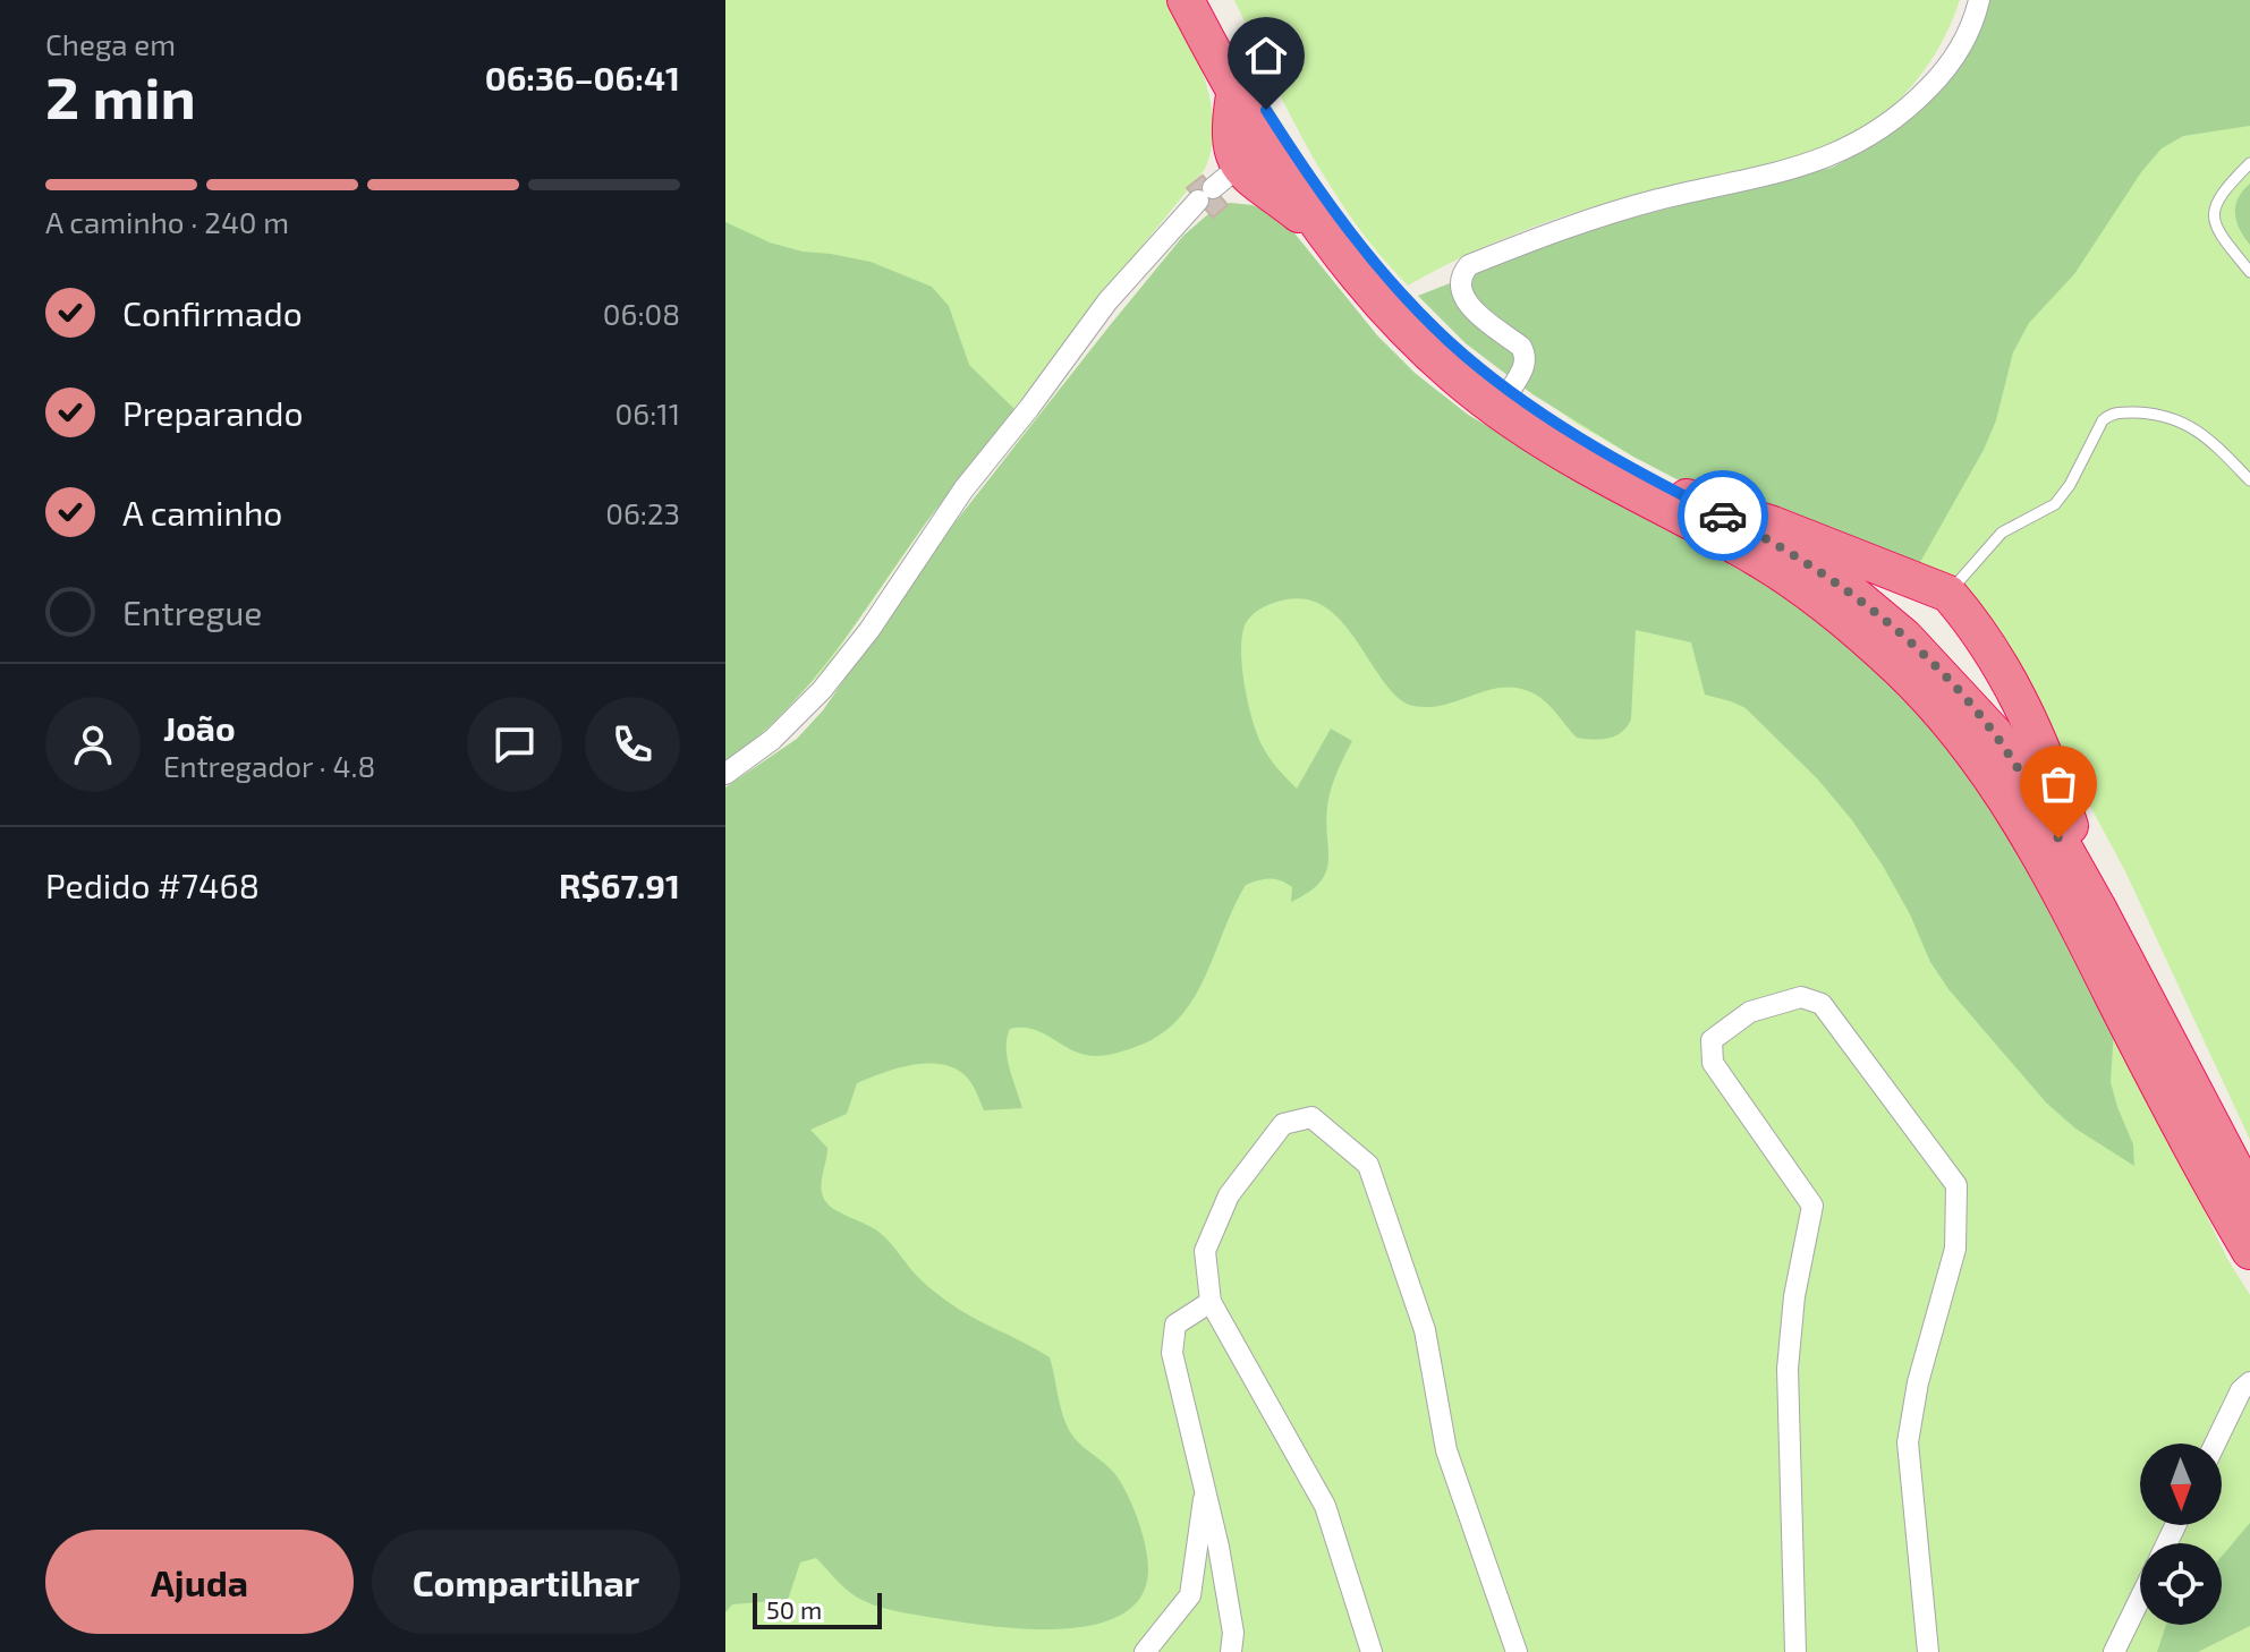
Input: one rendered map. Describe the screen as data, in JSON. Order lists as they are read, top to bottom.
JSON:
{
  "scale_bar": "50 m",
  "north": "bottom",
  "page": {
    "heading": ["2 min", "Chega em", "06:36–06:41"],
    "panel": [
      "João",
      "Entregador · 4.8",
      "Pedido #7468",
      "R$67.91"
    ],
    "bar": "A caminho · 240 m",
    "list": [
      ["Confirmado", "06:08"],
      ["Preparando", "06:11"],
      ["A caminho", "06:23"],
      "Entregue"
    ],
    "buttons": ["Ajuda", "Compartilhar"],
    "scale": "50 m"
  }
}
